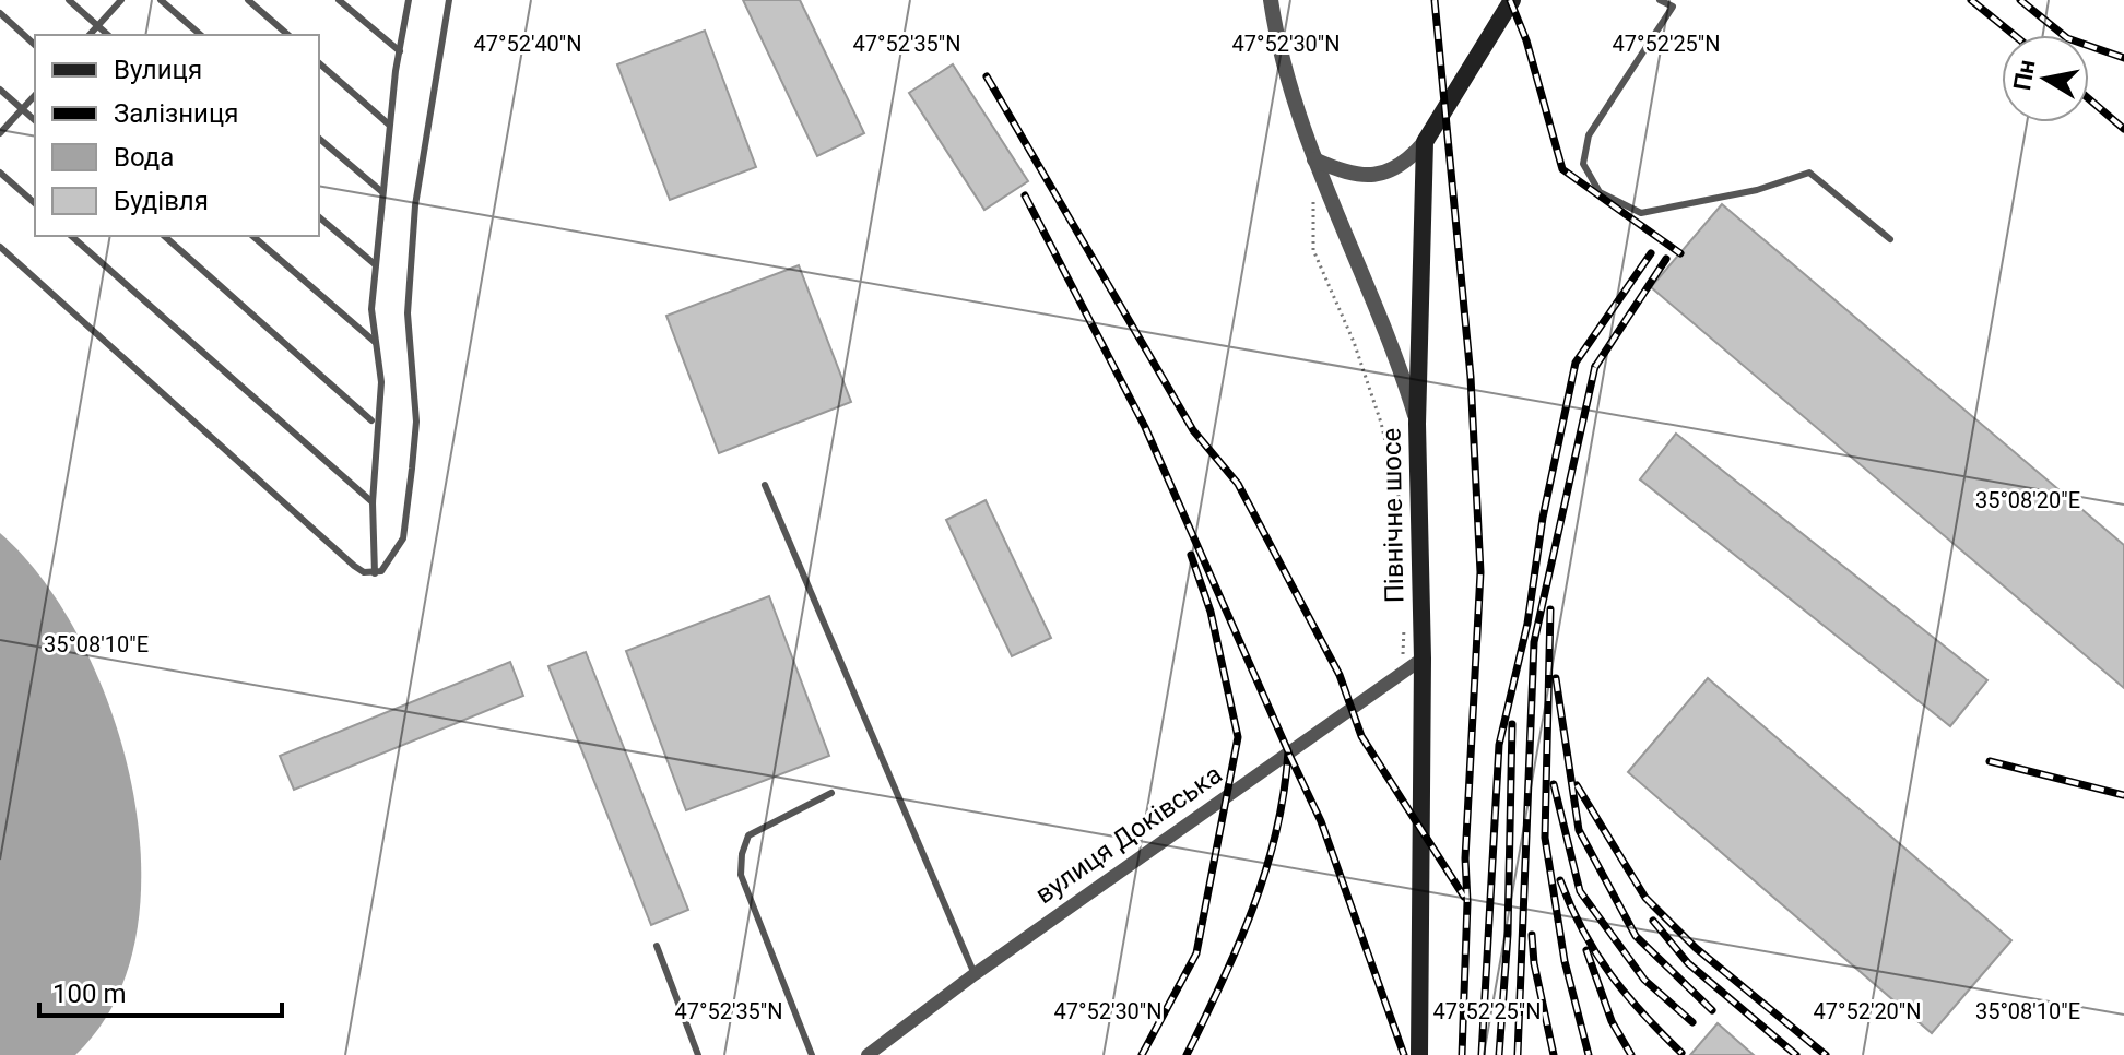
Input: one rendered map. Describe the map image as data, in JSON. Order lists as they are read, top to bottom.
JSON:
{
  "streets": {
    "main road": ["Північне шосе"],
    "street": ["вулиця Доківська"]
  },
  "crossings": [
    ["Північне шосе", "вулиця Доківська"]
  ],
  "legend": [
    "Вулиця",
    "Залізниця",
    "Вода",
    "Будівля"
  ],
  "scale_bar": "100 m",
  "north": "left",
  "coordinates": [
    "47°52'35\"N",
    "47°52'40\"N",
    "47°52'30\"N",
    "47°52'25\"N",
    "35°08'20\"E",
    "35°08'10\"E",
    "47°52'20\"N"
  ]
}
